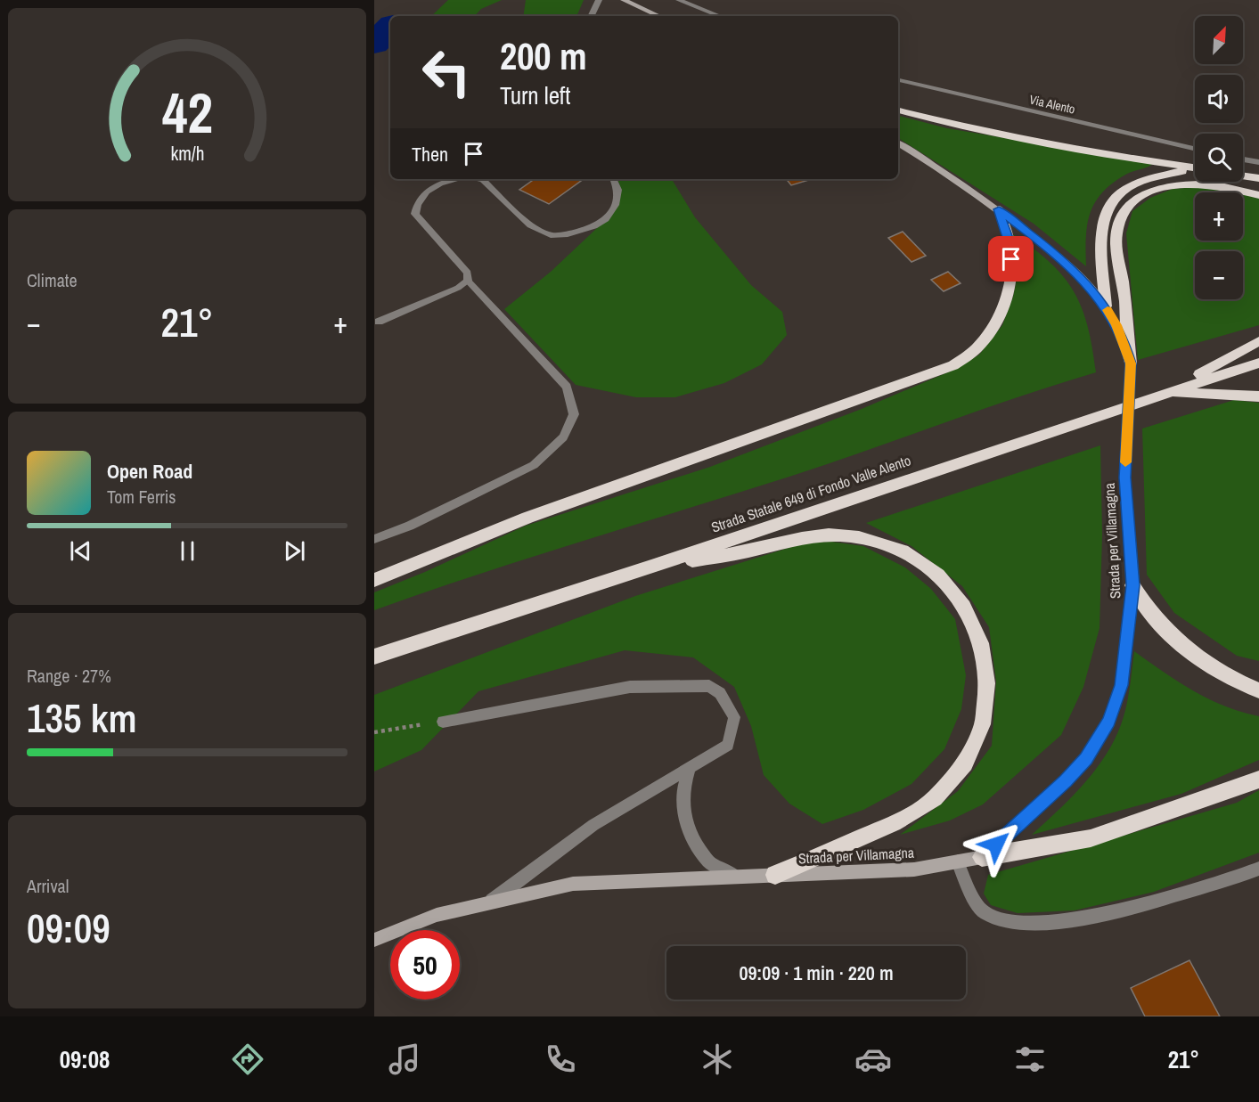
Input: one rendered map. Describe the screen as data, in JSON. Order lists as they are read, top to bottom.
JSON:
{
  "streets": {
    "highway": ["Strada Statale 649 di Fondo Valle Alento"],
    "main road": ["Strada per Villamagna"],
    "street": ["Via Alento"]
  },
  "north": "top right",
  "page": {
    "map_buttons": ["+", "−"],
    "turn": ["200 m", "Turn left"],
    "then": "Then",
    "tile": [
      "Climate",
      ["Range · 27%", "135 km"],
      ["Arrival", "09:09"]
    ],
    "heat": ["−", "21°", "+"],
    "song": ["Open Road", "Tom Ferris"],
    "limit": "50",
    "trip": "09:09 · 1 min · 220 m",
    "tabs": ["09:08", "21°"],
    "gauge": ["42", "km/h"]
  }
}
